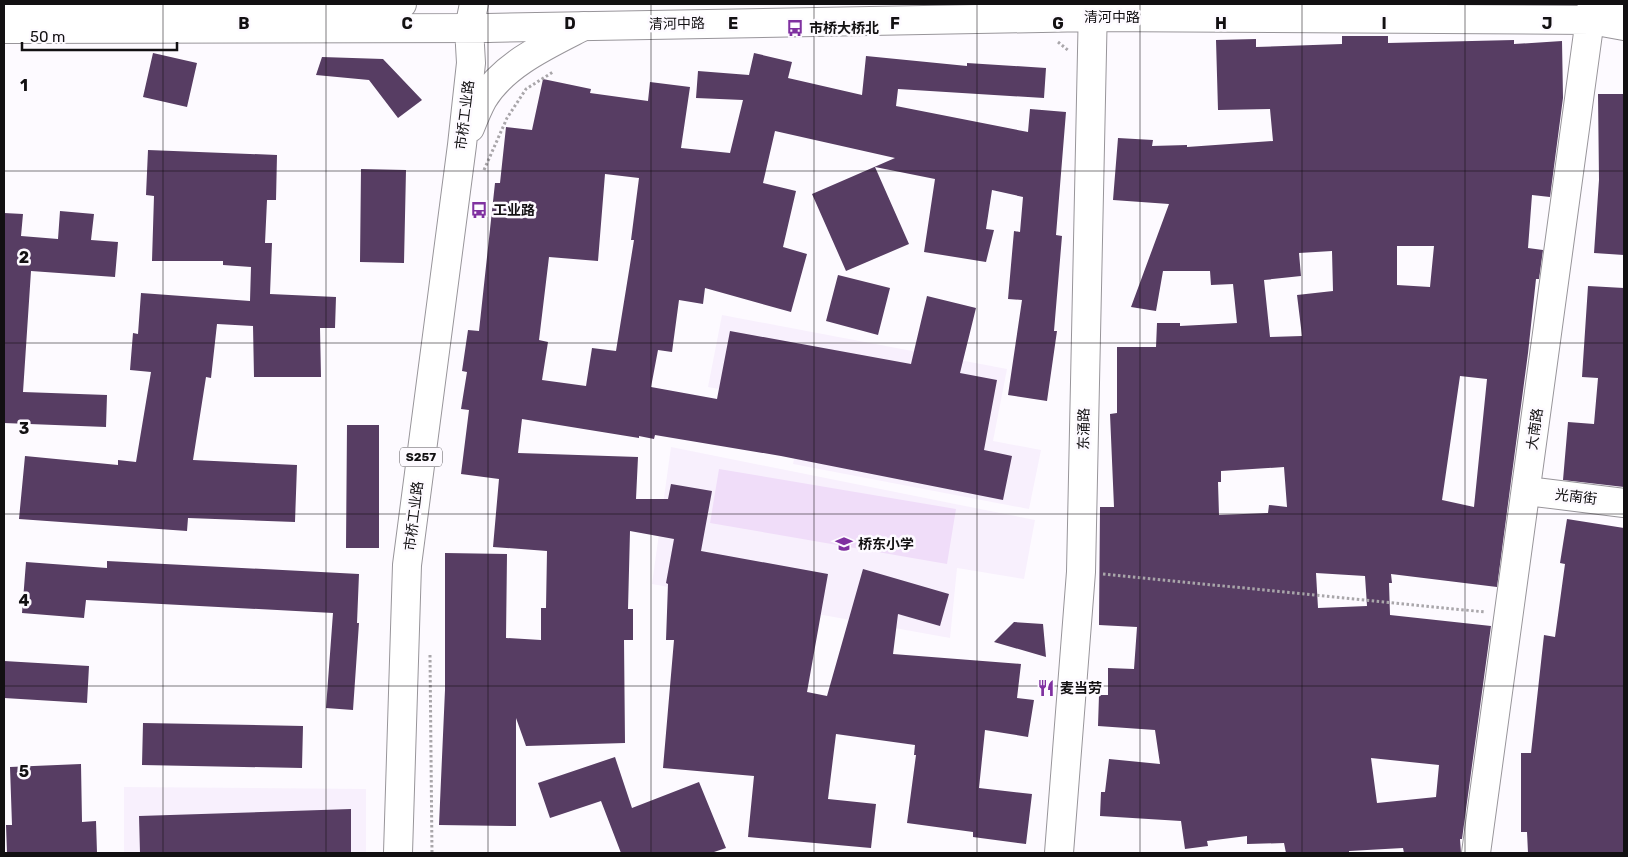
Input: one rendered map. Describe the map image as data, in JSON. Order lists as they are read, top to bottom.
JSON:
{
  "streets": {
    "street": [
      "清河中路",
      "市桥工业路",
      "东涌路",
      "大南路",
      "S257",
      "光南街"
    ]
  },
  "crossings": [
    ["清河中路", "市桥工业路"],
    ["清河中路", "东涌路"],
    ["清河中路", "大南路"],
    ["大南路", "光南街"]
  ],
  "places": {
    "bus stop": ["市桥大桥北", "工业路"],
    "school or university": ["桥东小学"],
    "restaurant": ["麦当劳"]
  },
  "scale_bar": "50 m",
  "grid": {
    "columns": [
      "B",
      "C",
      "D",
      "E",
      "F",
      "G",
      "H",
      "I",
      "J"
    ],
    "rows": [
      "1",
      "2",
      "3",
      "4",
      "5"
    ]
  }
}
